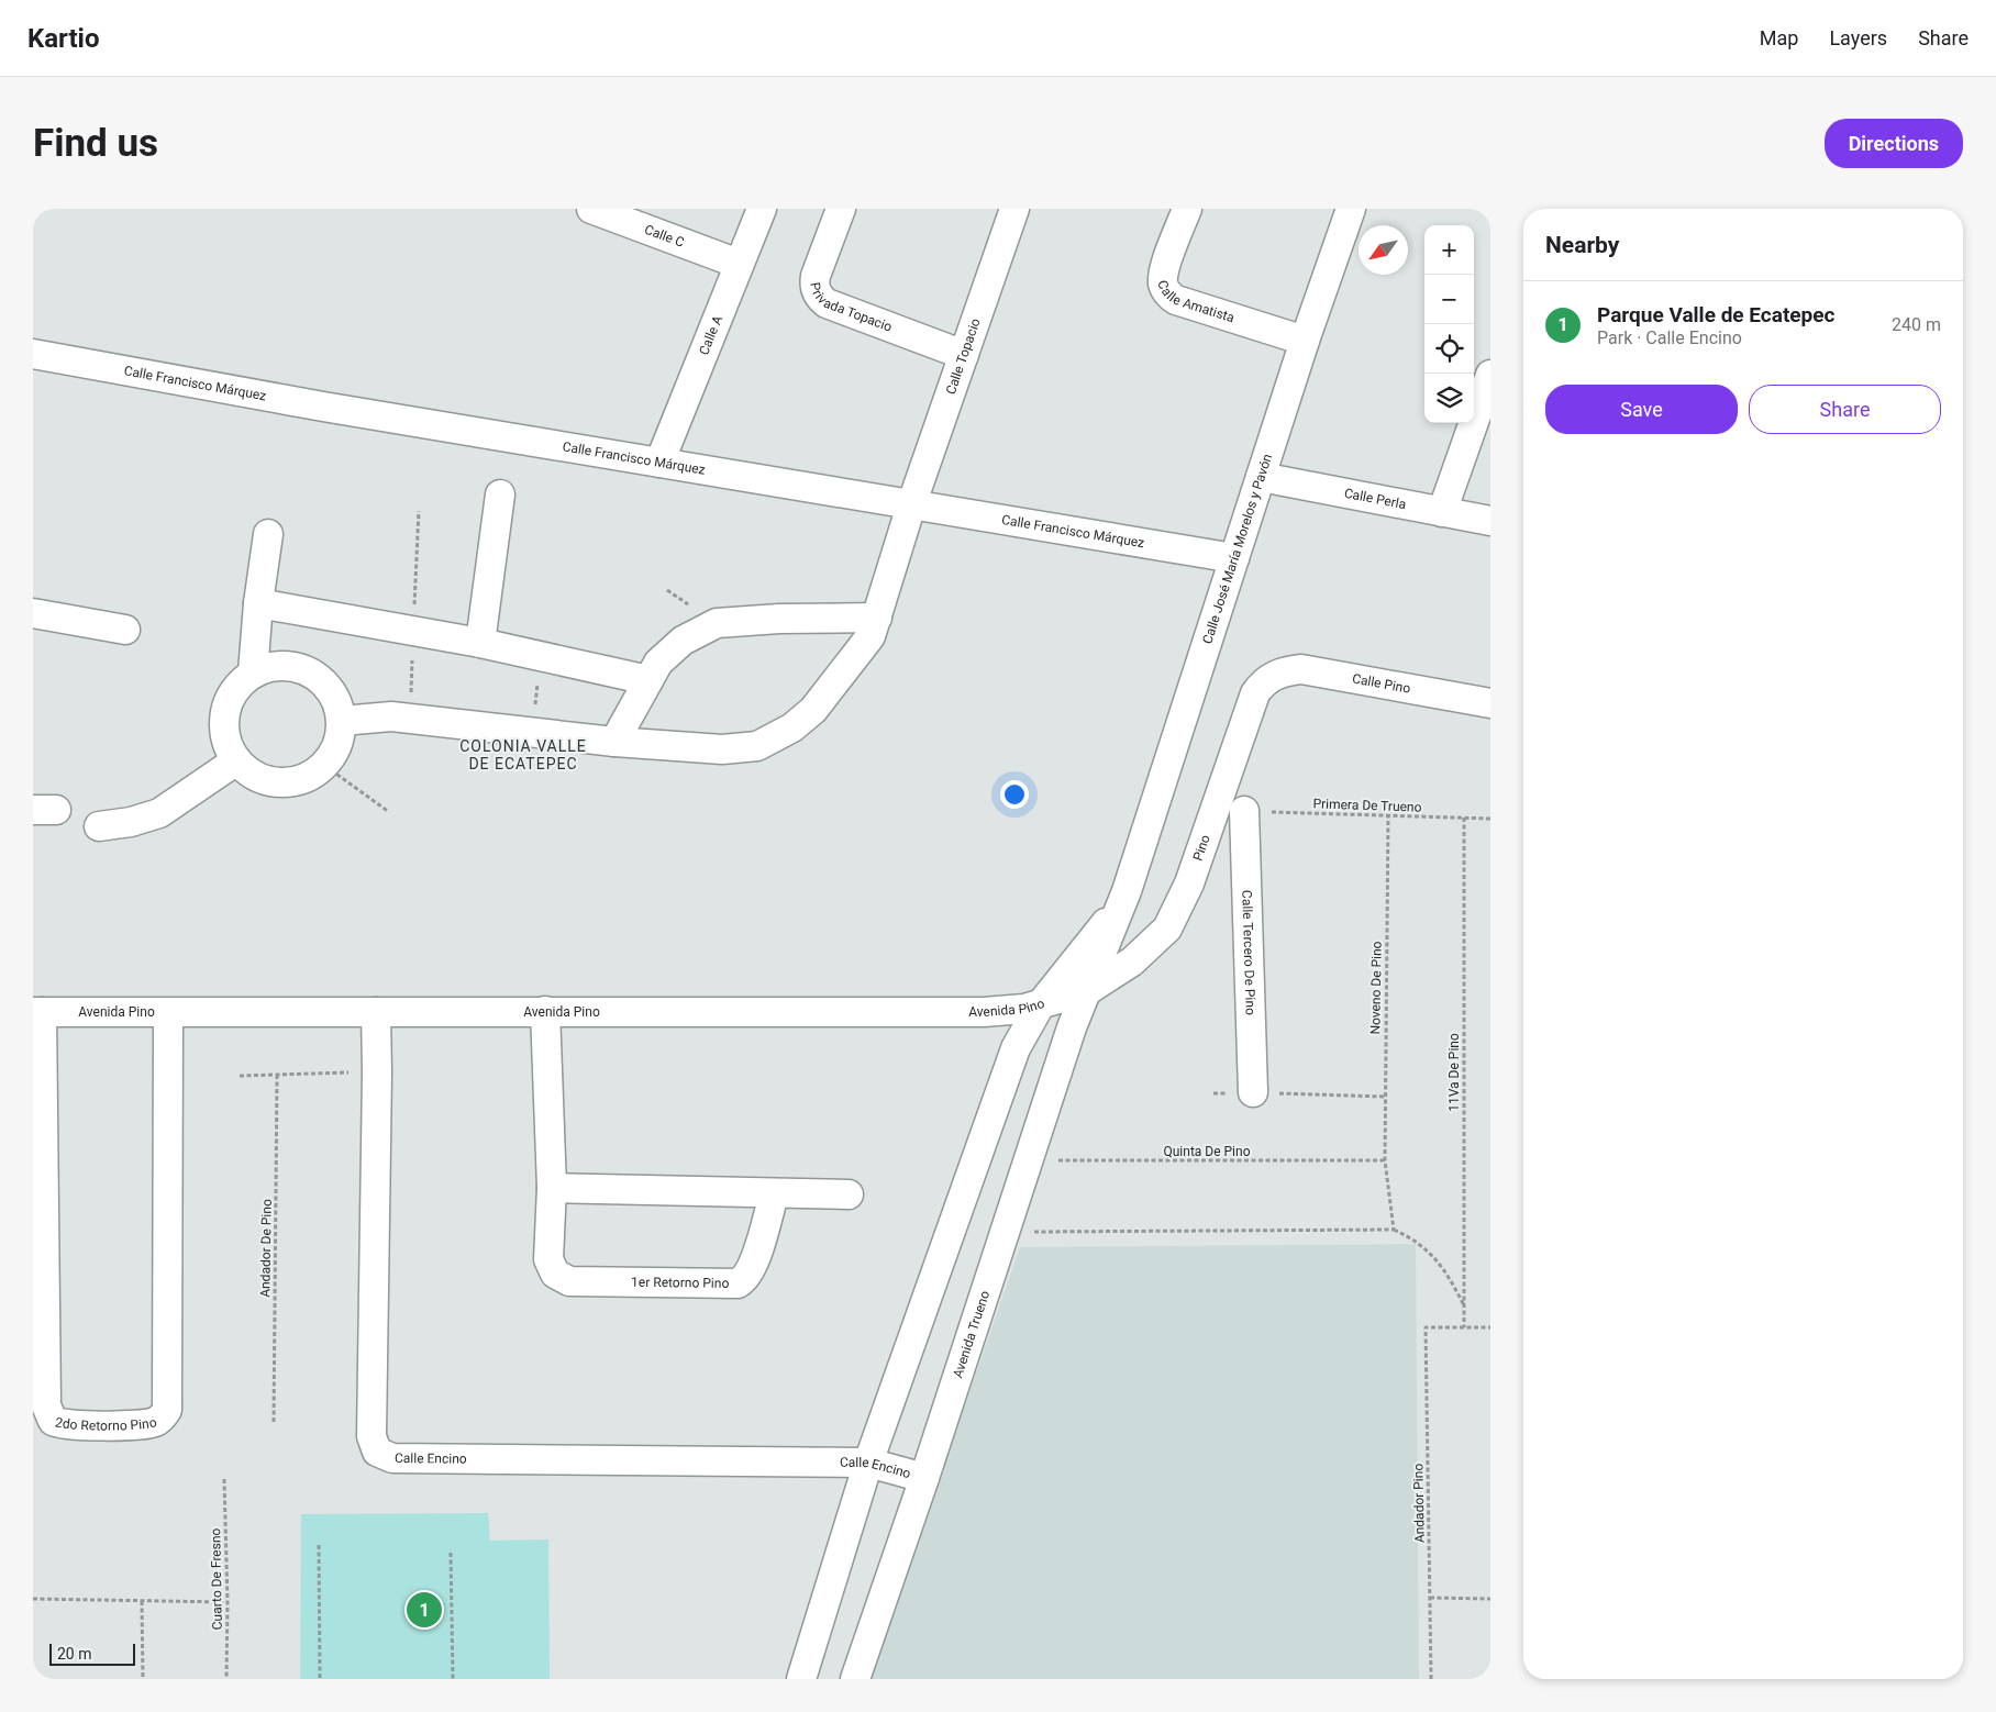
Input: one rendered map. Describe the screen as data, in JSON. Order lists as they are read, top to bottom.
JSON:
{
  "streets": {
    "street": [
      "Calle C",
      "Calle Amatista",
      "Privada Topacio",
      "Calle A",
      "Calle Topacio",
      "Calle Francisco Márquez",
      "Calle Perla",
      "Calle José María Morelos y Pavón",
      "Calle Pino",
      "Pino",
      "Calle Tercero De Pino",
      "Avenida Pino",
      "1er Retorno Pino",
      "Avenida Trueno",
      "2do Retorno Pino",
      "Calle Encino"
    ],
    "path": [
      "Primera De Trueno",
      "Noveno De Pino",
      "11Va De Pino",
      "Quinta De Pino",
      "Andador De Pino",
      "Andador Pino",
      "Cuarto De Fresno"
    ]
  },
  "crossings": [
    ["Calle C", "Calle A"],
    ["Calle Amatista", "Calle José María Morelos y Pavón"],
    ["Privada Topacio", "Calle Topacio"],
    ["Calle A", "Calle Francisco Márquez"],
    ["Calle Topacio", "Calle Francisco Márquez"],
    ["Calle Francisco Márquez", "Calle José María Morelos y Pavón"],
    ["Calle Perla", "Calle José María Morelos y Pavón"],
    ["Calle José María Morelos y Pavón", "Pino"],
    ["Calle José María Morelos y Pavón", "Avenida Pino"],
    ["Calle José María Morelos y Pavón", "Avenida Trueno"],
    ["Calle Pino", "Pino"],
    ["Primera De Trueno", "Calle Tercero De Pino"],
    ["Primera De Trueno", "Noveno De Pino"],
    ["Primera De Trueno", "11Va De Pino"],
    ["Pino", "Avenida Pino"],
    ["Pino", "Avenida Trueno"],
    ["Noveno De Pino", "Quinta De Pino"],
    ["Avenida Pino", "1er Retorno Pino"],
    ["Avenida Pino", "Avenida Trueno"],
    ["Avenida Pino", "2do Retorno Pino"],
    ["Avenida Pino", "Calle Encino"],
    ["11Va De Pino", "Andador Pino"],
    ["Quinta De Pino", "Avenida Trueno"],
    ["Avenida Trueno", "Calle Encino"]
  ],
  "districts": ["COLONIA VALLE DE ECATEPEC"],
  "scale_bar": "20 m",
  "north": "bottom left",
  "page": {
    "header": "Kartio",
    "nav": ["Map", "Layers", "Share"],
    "buttons": [
      "Directions",
      ["Save", "Share"]
    ],
    "title": "Find us",
    "heading": "Nearby",
    "map_buttons": ["+", "−"],
    "list": [
      {
        "mark": "1",
        "name": "Parque Valle de Ecatepec",
        "note": "Park · Calle Encino",
        "value": "240 m"
      }
    ],
    "pins": "1",
    "scale": "20 m"
  }
}
